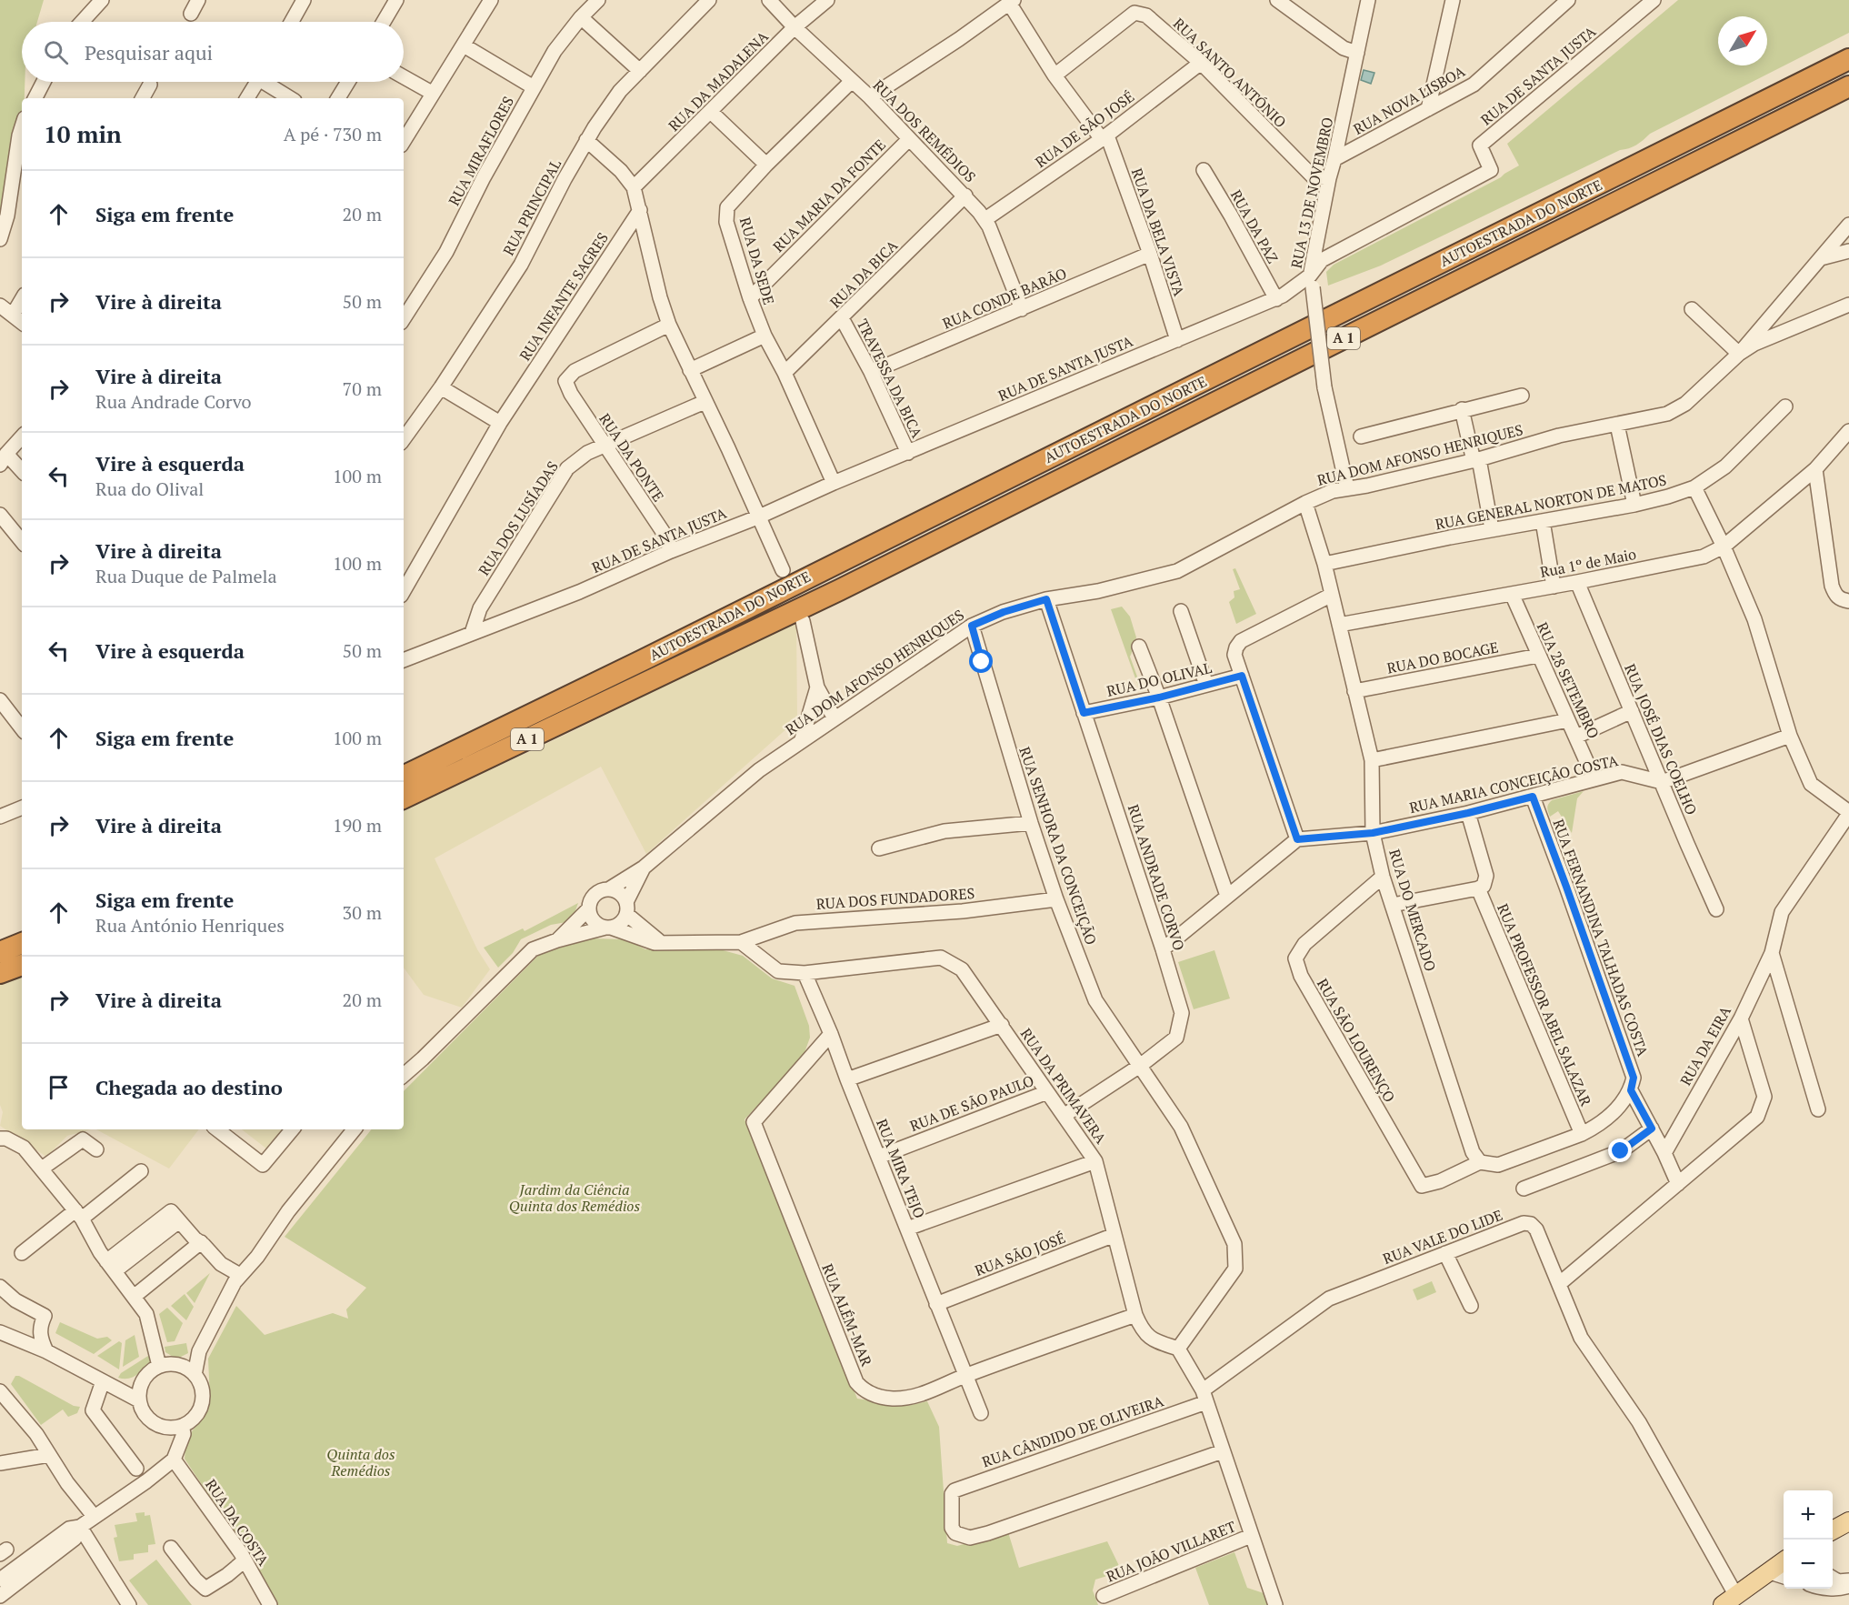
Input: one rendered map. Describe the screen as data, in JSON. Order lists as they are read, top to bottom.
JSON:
{
  "streets": {
    "highway": ["AUTOESTRADA DO NORTE", "A 1"],
    "street": [
      "RUA SANTO ANTÓNIO",
      "RUA DE SANTA JUSTA",
      "RUA DA MADALENA",
      "RUA NOVA LISBOA",
      "RUA DE SÃO JOSÉ",
      "RUA DOS REMÉDIOS",
      "RUA MIRAFLORES",
      "RUA 13 DE NOVEMBRO",
      "RUA MARIA DA FONTE",
      "RUA PRINCIPAL",
      "RUA DA PAZ",
      "RUA DA BELA VISTA",
      "RUA DA SEDE",
      "RUA DA BICA",
      "RUA INFANTE SAGRES",
      "RUA CONDE BARÃO",
      "TRAVESSA DA BICA",
      "RUA DOM AFONSO HENRIQUES",
      "RUA DA PONTE",
      "RUA GENERAL NORTON DE MATOS",
      "RUA DOS LUSÍADAS",
      "Rua 1º de Maio",
      "RUA DO BOCAGE",
      "RUA DO OLIVAL",
      "RUA 28 SETEMBRO",
      "RUA JOSÉ DIAS COELHO",
      "RUA MARIA CONCEIÇÃO COSTA",
      "RUA SENHORA DA CONCEIÇÃO",
      "RUA ANDRADE CORVO",
      "RUA DOS FUNDADORES",
      "RUA DO MERCADO",
      "RUA FERNANDINA TALHADAS COSTA",
      "RUA PROFESSOR ABEL SALAZAR",
      "RUA SÃO LOURENÇO",
      "RUA DA EIRA",
      "RUA DA PRIMAVERA",
      "RUA DE SÃO PAULO",
      "RUA MIRA TEJO",
      "RUA VALE DO LIDE",
      "RUA SÃO JOSÉ",
      "RUA ALÉM-MAR",
      "RUA CÂNDIDO DE OLIVEIRA",
      "RUA DA COSTA",
      "RUA JOÃO VILLARET"
    ]
  },
  "crossings": [
    ["RUA SANTO ANTÓNIO", "RUA DE SÃO JOSÉ"],
    ["RUA SANTO ANTÓNIO", "RUA 13 DE NOVEMBRO"],
    ["RUA SANTO ANTÓNIO", "RUA DA BELA VISTA"],
    ["RUA DE SANTA JUSTA", "RUA 13 DE NOVEMBRO"],
    ["RUA DE SANTA JUSTA", "RUA DA PAZ"],
    ["RUA DE SANTA JUSTA", "RUA DA BELA VISTA"],
    ["RUA DE SANTA JUSTA", "RUA DA SEDE"],
    ["RUA DE SANTA JUSTA", "TRAVESSA DA BICA"],
    ["RUA DE SANTA JUSTA", "RUA DA PONTE"],
    ["RUA DE SANTA JUSTA", "RUA DOS LUSÍADAS"],
    ["RUA DA MADALENA", "RUA DOS REMÉDIOS"],
    ["RUA NOVA LISBOA", "RUA 13 DE NOVEMBRO"],
    ["RUA DE SÃO JOSÉ", "RUA DOS REMÉDIOS"],
    ["RUA DE SÃO JOSÉ", "RUA DA BELA VISTA"],
    ["RUA DOS REMÉDIOS", "RUA MARIA DA FONTE"],
    ["RUA DOS REMÉDIOS", "RUA DA SEDE"],
    ["RUA DOS REMÉDIOS", "RUA DA BICA"],
    ["RUA DOS REMÉDIOS", "RUA CONDE BARÃO"],
    ["RUA 13 DE NOVEMBRO", "RUA DOM AFONSO HENRIQUES"],
    ["RUA MARIA DA FONTE", "RUA DA SEDE"],
    ["RUA DA BELA VISTA", "RUA CONDE BARÃO"],
    ["RUA DA SEDE", "RUA DA BICA"],
    ["RUA DA BICA", "TRAVESSA DA BICA"],
    ["RUA CONDE BARÃO", "TRAVESSA DA BICA"],
    ["RUA DOM AFONSO HENRIQUES", "RUA SENHORA DA CONCEIÇÃO"],
    ["RUA DOM AFONSO HENRIQUES", "RUA ANDRADE CORVO"],
    ["RUA DOM AFONSO HENRIQUES", "RUA DO MERCADO"],
    ["RUA DA PONTE", "RUA DOS LUSÍADAS"],
    ["RUA GENERAL NORTON DE MATOS", "RUA DO MERCADO"],
    ["Rua 1º de Maio", "RUA 28 SETEMBRO"],
    ["Rua 1º de Maio", "RUA JOSÉ DIAS COELHO"],
    ["Rua 1º de Maio", "RUA DO MERCADO"],
    ["RUA DO BOCAGE", "RUA 28 SETEMBRO"],
    ["RUA DO BOCAGE", "RUA DO MERCADO"],
    ["RUA DO OLIVAL", "RUA ANDRADE CORVO"],
    ["RUA 28 SETEMBRO", "RUA MARIA CONCEIÇÃO COSTA"],
    ["RUA JOSÉ DIAS COELHO", "RUA MARIA CONCEIÇÃO COSTA"],
    ["RUA MARIA CONCEIÇÃO COSTA", "RUA DO MERCADO"],
    ["RUA MARIA CONCEIÇÃO COSTA", "RUA FERNANDINA TALHADAS COSTA"],
    ["RUA SENHORA DA CONCEIÇÃO", "RUA ANDRADE CORVO"],
    ["RUA SENHORA DA CONCEIÇÃO", "RUA DOS FUNDADORES"],
    ["RUA SENHORA DA CONCEIÇÃO", "RUA DA PRIMAVERA"],
    ["RUA ANDRADE CORVO", "RUA DA PRIMAVERA"],
    ["RUA DOS FUNDADORES", "RUA DA PRIMAVERA"],
    ["RUA DO MERCADO", "RUA SÃO LOURENÇO"],
    ["RUA DA PRIMAVERA", "RUA DE SÃO PAULO"],
    ["RUA DA PRIMAVERA", "RUA MIRA TEJO"],
    ["RUA DA PRIMAVERA", "RUA SÃO JOSÉ"],
    ["RUA DA PRIMAVERA", "RUA ALÉM-MAR"],
    ["RUA DE SÃO PAULO", "RUA MIRA TEJO"],
    ["RUA MIRA TEJO", "RUA SÃO JOSÉ"],
    ["RUA MIRA TEJO", "RUA ALÉM-MAR"],
    ["RUA VALE DO LIDE", "RUA CÂNDIDO DE OLIVEIRA"]
  ],
  "parks": ["Jardim da Ciência Quinta dos Remédios", "Quinta dos Remédios"],
  "north": "top right",
  "page": {
    "search": "Pesquisar aqui",
    "heading": ["10 min", "A pé · 730 m"],
    "list": [
      ["Siga em frente", "20 m"],
      ["Vire à direita", "50 m"],
      ["Vire à direita", "Rua Andrade Corvo", "70 m"],
      ["Vire à esquerda", "Rua do Olival", "100 m"],
      ["Vire à direita", "Rua Duque de Palmela", "100 m"],
      ["Vire à esquerda", "50 m"],
      ["Siga em frente", "100 m"],
      ["Vire à direita", "190 m"],
      ["Siga em frente", "Rua António Henriques", "30 m"],
      ["Vire à direita", "20 m"],
      "Chegada ao destino"
    ],
    "map_buttons": ["+", "−"]
  }
}
